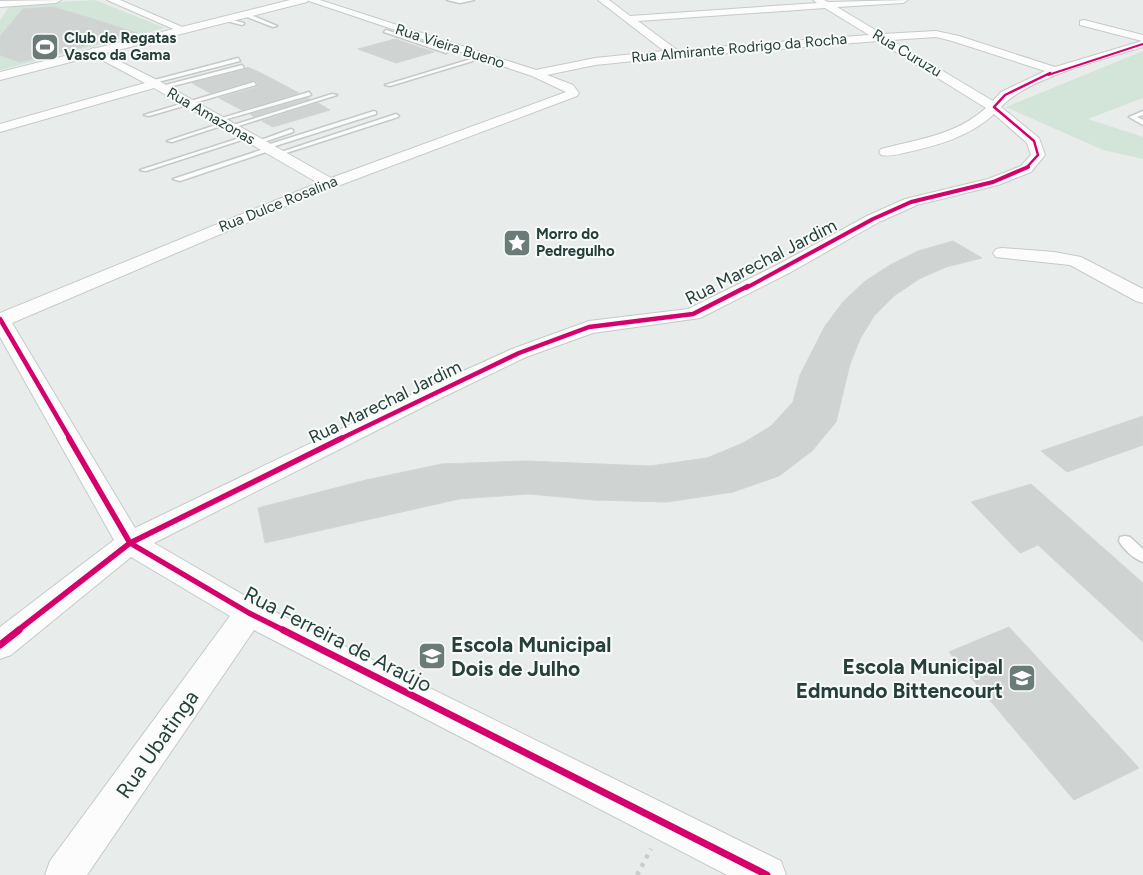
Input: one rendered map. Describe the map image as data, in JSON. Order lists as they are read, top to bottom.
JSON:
{
  "streets": {
    "street": [
      "Rua Vieira Bueno",
      "Rua Almirante Rodrigo da Rocha",
      "Rua Curuzu",
      "Rua Amazonas",
      "Rua Dulce Rosalina",
      "Rua Marechal Jardim",
      "Rua Ferreira de Araújo",
      "Rua Ubatinga"
    ]
  },
  "crossings": [
    ["Rua Vieira Bueno", "Rua Almirante Rodrigo da Rocha"],
    ["Rua Vieira Bueno", "Rua Dulce Rosalina"],
    ["Rua Almirante Rodrigo da Rocha", "Rua Curuzu"],
    ["Rua Curuzu", "Rua Marechal Jardim"],
    ["Rua Amazonas", "Rua Dulce Rosalina"],
    ["Rua Dulce Rosalina", "Rua Ferreira de Araújo"],
    ["Rua Marechal Jardim", "Rua Ferreira de Araújo"],
    ["Rua Ferreira de Araújo", "Rua Ubatinga"]
  ],
  "places": {
    "sports": ["Club de Regatas Vasco da Gama"],
    "place": ["Morro do Pedregulho"],
    "school or university": ["Escola Municipal Dois de Julho", "Escola Municipal Edmundo Bittencourt"]
  }
}
